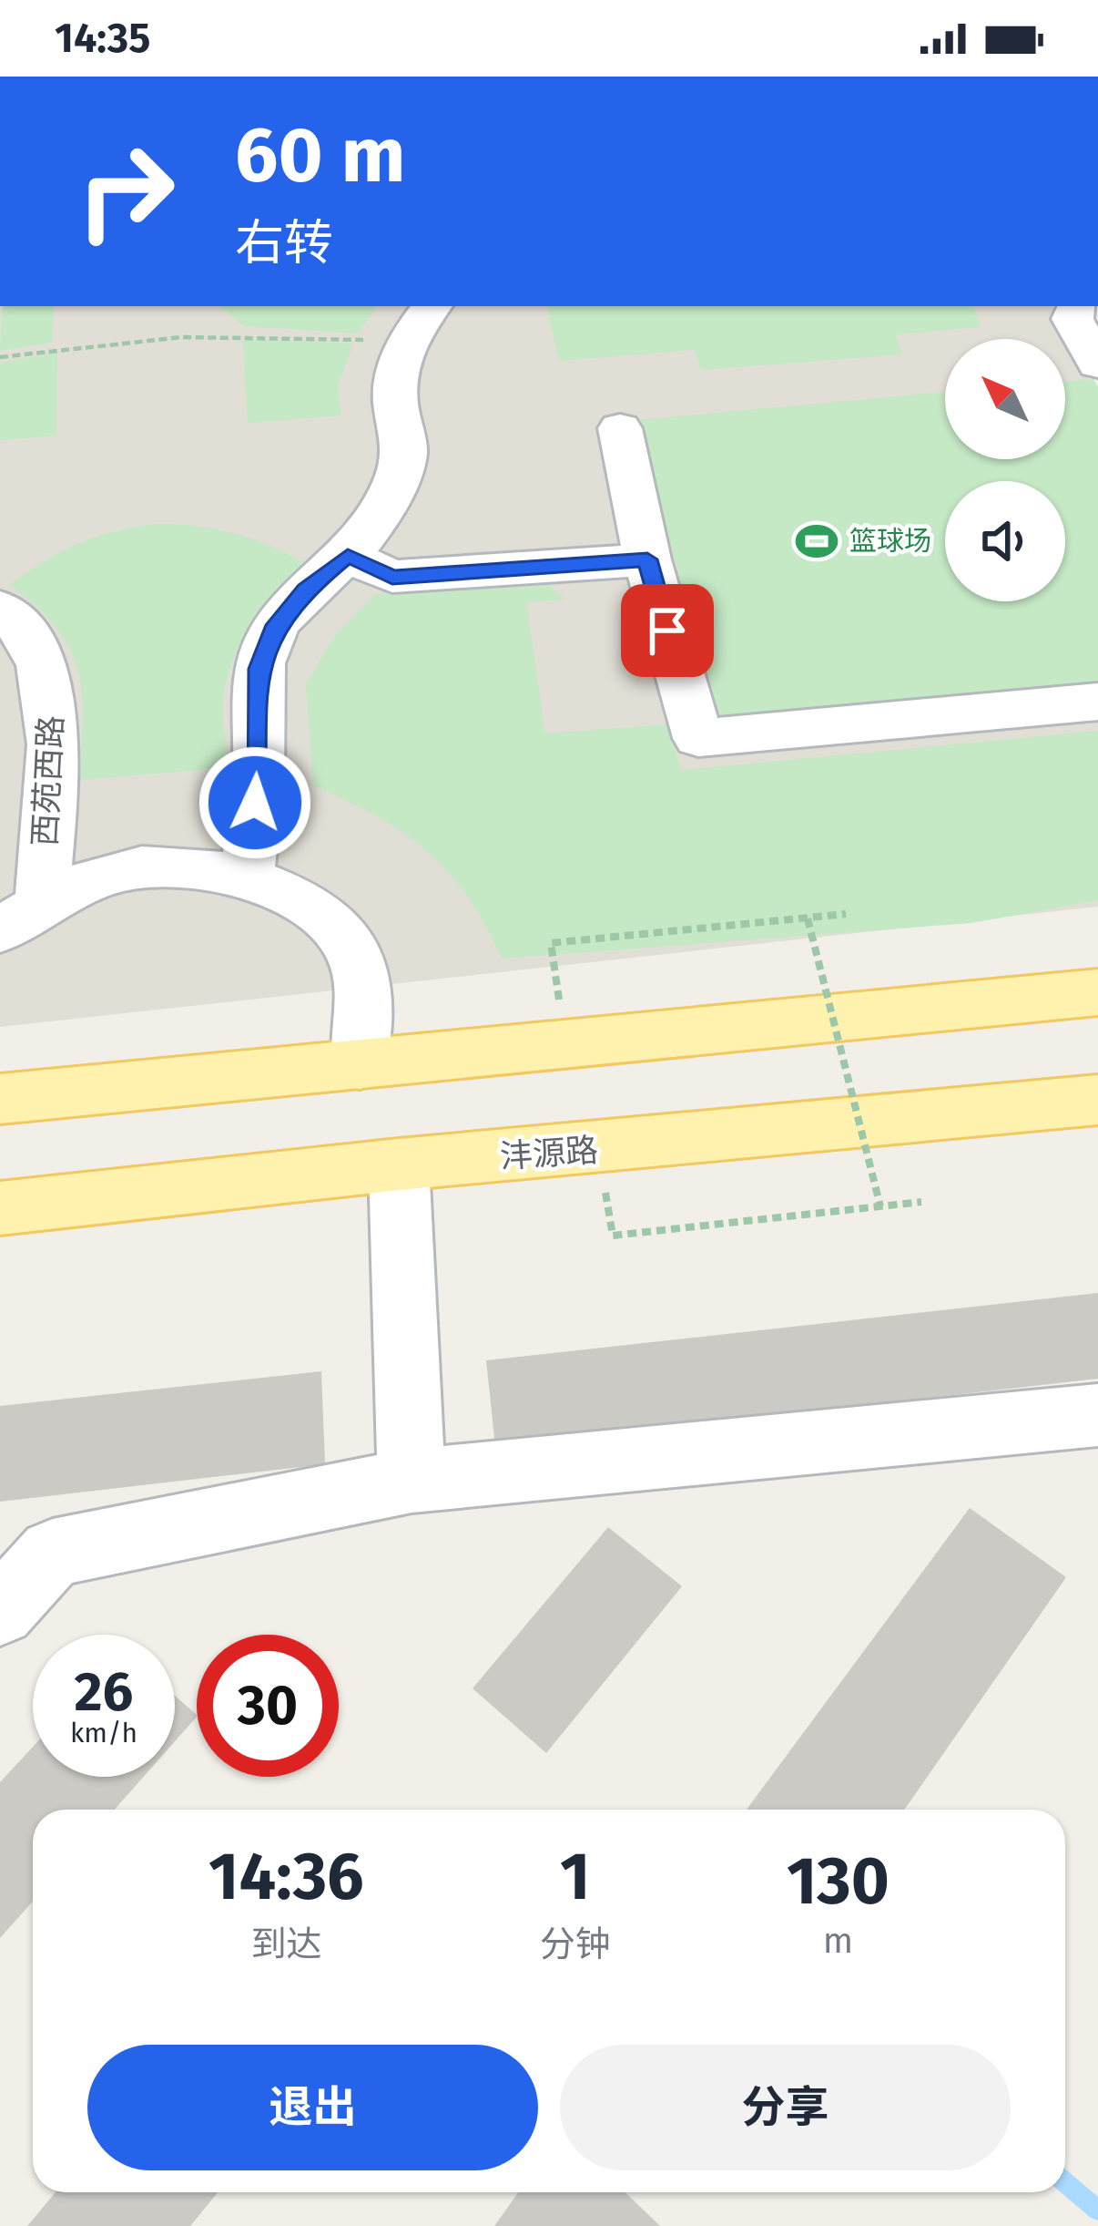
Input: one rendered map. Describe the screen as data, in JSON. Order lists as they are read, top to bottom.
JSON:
{
  "streets": {
    "main road": ["沣源路"],
    "street": ["西苑西路"]
  },
  "places": {
    "sports": ["篮球场"]
  },
  "north": "top left",
  "page": {
    "status": "14:35",
    "turn": ["60 m", "右转"],
    "speed": "26 km/h",
    "limit": "30",
    "eta": [
      "14:36",
      "到达",
      "1",
      "分钟",
      "130",
      "m"
    ],
    "buttons": ["退出", "分享"]
  }
}
